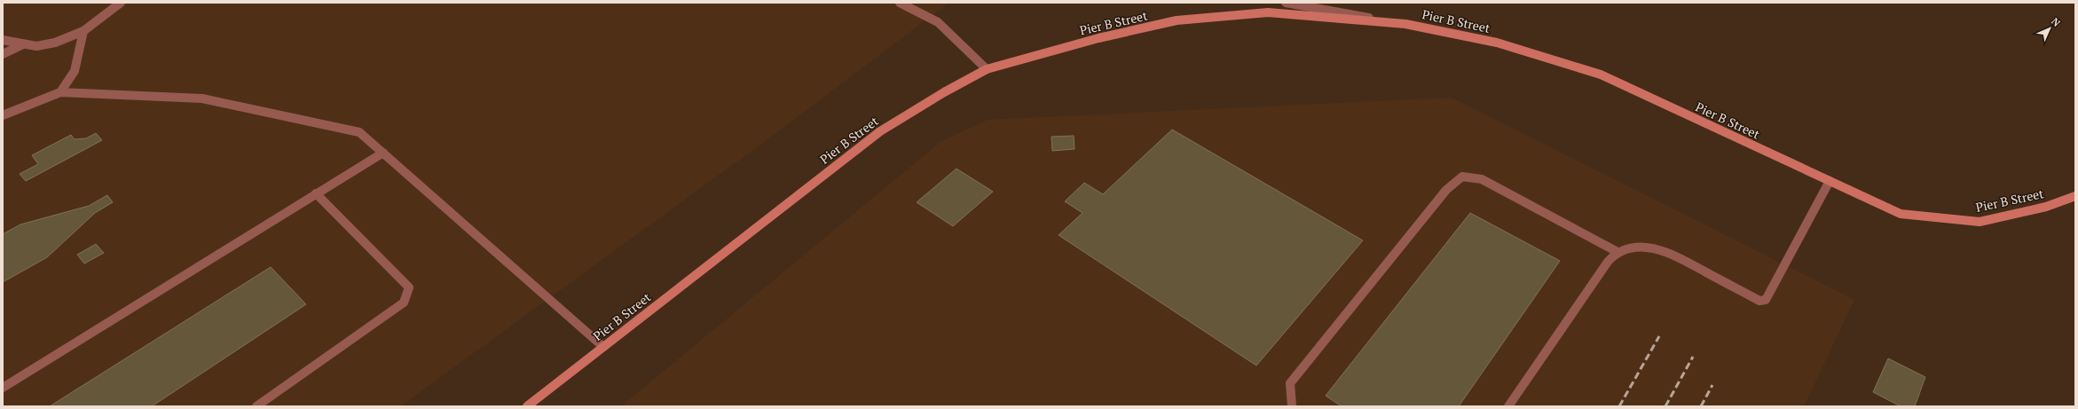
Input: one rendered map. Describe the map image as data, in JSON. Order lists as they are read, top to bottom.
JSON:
{
  "streets": {
    "street": ["Pier B Street"]
  },
  "north": "top right"
}
